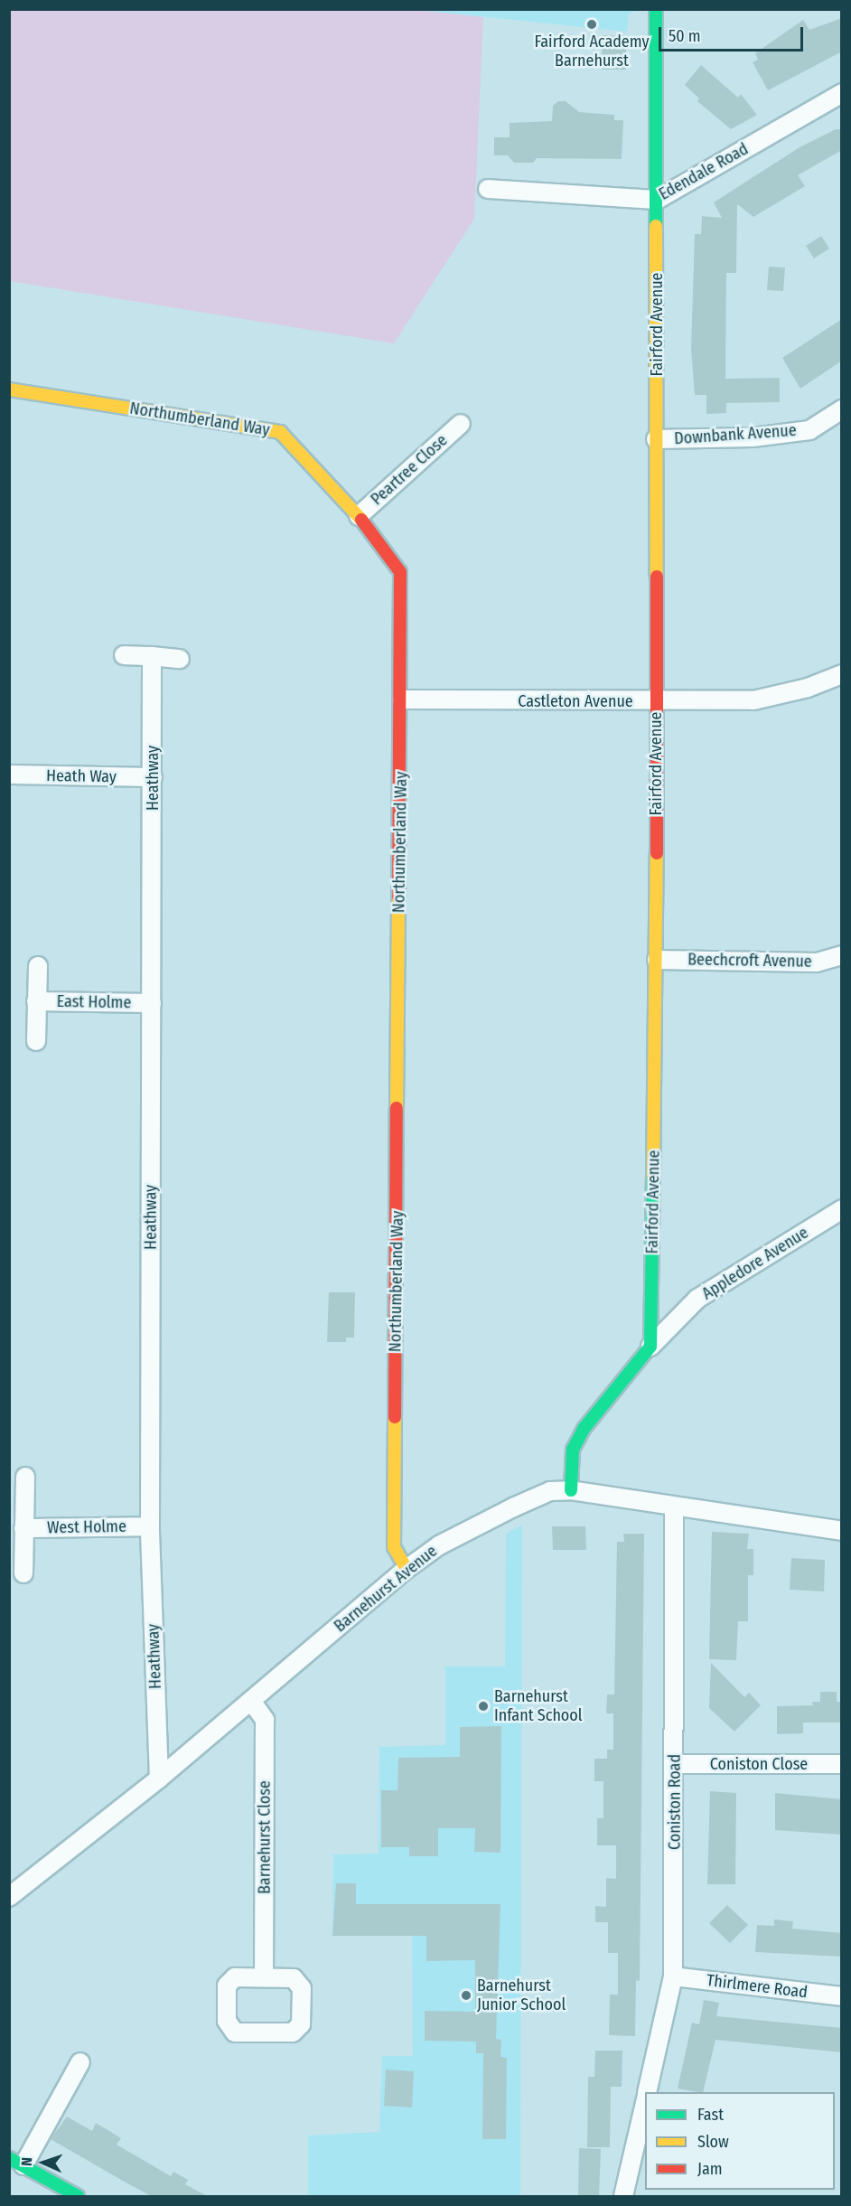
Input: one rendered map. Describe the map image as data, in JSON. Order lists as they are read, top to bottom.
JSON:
{
  "streets": {
    "street": [
      "Edendale Road",
      "Fairford Avenue",
      "Northumberland Way",
      "Downbank Avenue",
      "Peartree Close",
      "Castleton Avenue",
      "Heath Way",
      "Heathway",
      "Beechcroft Avenue",
      "East Holme",
      "Appledore Avenue",
      "West Holme",
      "Barnehurst Avenue",
      "Coniston Close",
      "Coniston Road",
      "Barnehurst Close",
      "Thirlmere Road"
    ]
  },
  "crossings": [
    ["Edendale Road", "Fairford Avenue"],
    ["Fairford Avenue", "Downbank Avenue"],
    ["Fairford Avenue", "Castleton Avenue"],
    ["Fairford Avenue", "Beechcroft Avenue"],
    ["Fairford Avenue", "Appledore Avenue"],
    ["Northumberland Way", "Peartree Close"],
    ["Northumberland Way", "Castleton Avenue"],
    ["Northumberland Way", "Barnehurst Avenue"],
    ["Heath Way", "Heathway"],
    ["Heathway", "East Holme"],
    ["Heathway", "West Holme"],
    ["Heathway", "Barnehurst Avenue"],
    ["Barnehurst Avenue", "Coniston Road"],
    ["Barnehurst Avenue", "Barnehurst Close"],
    ["Coniston Close", "Coniston Road"],
    ["Coniston Road", "Thirlmere Road"]
  ],
  "places": ["Fairford Academy Barnehurst", "Barnehurst Infant School", "Barnehurst Junior School"],
  "legend": ["Fast", "Slow", "Jam"],
  "scale_bar": "50 m",
  "north": "left"
}
